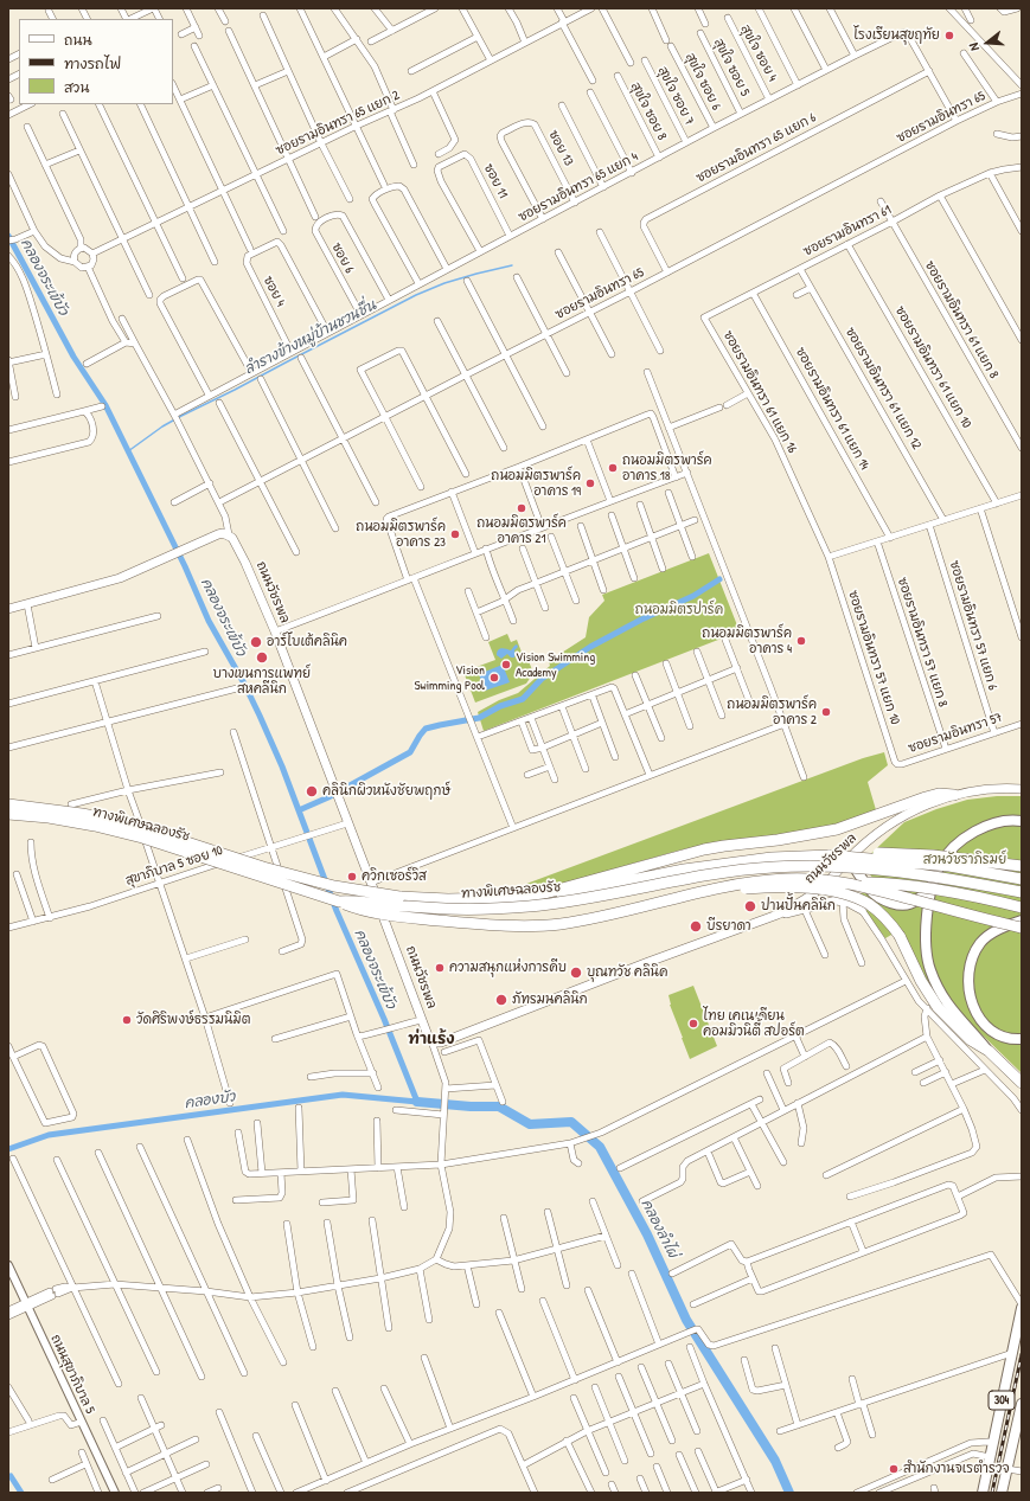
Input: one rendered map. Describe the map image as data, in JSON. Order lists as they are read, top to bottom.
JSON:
{
  "streets": {
    "highway": ["ทางพิเศษฉลองรัช"],
    "main road": ["ถนนวัชรพล", "304"],
    "street": [
      "สุขใจ ซอย 4",
      "สุขใจ ซอย 5",
      "สุขใจ ซอย 6",
      "สุขใจ ซอย 7",
      "สุขใจ ซอย 8",
      "ซอยรามอินทรา 65",
      "ซอยรามอินทรา 65 แยก 2",
      "ซอย 13",
      "ซอยรามอินทรา 65 แยก 6",
      "ซอย 11",
      "ซอยรามอินทรา 65 แยก 4",
      "ซอยรามอินทรา 61",
      "ซอย 6",
      "ซอย 4",
      "ซอยรามอินทรา 61 แยก 8",
      "ซอยรามอินทรา 61 แยก 10",
      "ซอยรามอินทรา 61 แยก 12",
      "ซอยรามอินทรา 61 แยก 16",
      "ซอยรามอินทรา 61 แยก 14",
      "ซอยรามอินทรา 57 แยก 6",
      "ซอยรามอินทรา 57 แยก 8",
      "ซอยรามอินทรา 57 แยก 10",
      "ซอยรามอินทรา 57",
      "สุขาภิบาล 5 ซอย 10",
      "ถนนสุขาภิบาล 5"
    ]
  },
  "crossings": [
    ["สุขใจ ซอย 4", "ซอยรามอินทรา 65 แยก 4"],
    ["สุขใจ ซอย 5", "ซอยรามอินทรา 65 แยก 4"],
    ["สุขใจ ซอย 6", "ซอยรามอินทรา 65 แยก 4"],
    ["สุขใจ ซอย 7", "ซอยรามอินทรา 65 แยก 4"],
    ["สุขใจ ซอย 8", "ซอยรามอินทรา 65 แยก 4"],
    ["ซอยรามอินทรา 65", "ซอยรามอินทรา 65 แยก 6"],
    ["ซอยรามอินทรา 65", "ซอยรามอินทรา 65 แยก 4"],
    ["ซอย 13", "ซอยรามอินทรา 65 แยก 4"],
    ["ซอยรามอินทรา 65 แยก 6", "ซอยรามอินทรา 65 แยก 4"],
    ["ซอย 11", "ซอยรามอินทรา 65 แยก 4"],
    ["ซอยรามอินทรา 65 แยก 4", "ซอย 6"],
    ["ซอยรามอินทรา 65 แยก 4", "ซอย 4"],
    ["ซอยรามอินทรา 61", "ซอยรามอินทรา 61 แยก 8"],
    ["ซอยรามอินทรา 61", "ซอยรามอินทรา 61 แยก 10"],
    ["ซอยรามอินทรา 61", "ซอยรามอินทรา 61 แยก 12"],
    ["ซอยรามอินทรา 61", "ซอยรามอินทรา 61 แยก 16"],
    ["ซอยรามอินทรา 61", "ซอยรามอินทรา 61 แยก 14"],
    ["ซอยรามอินทรา 61 แยก 16", "ซอยรามอินทรา 57 แยก 10"],
    ["ถนนวัชรพล", "สุขาภิบาล 5 ซอย 10"],
    ["ซอยรามอินทรา 57 แยก 6", "ซอยรามอินทรา 57"],
    ["ซอยรามอินทรา 57 แยก 8", "ซอยรามอินทรา 57"],
    ["ซอยรามอินทรา 57 แยก 10", "ซอยรามอินทรา 57"]
  ],
  "districts": ["ท่าแร้ง"],
  "water": [
    "คลองจระเข้บัว",
    "ลำรางข้างหมู่บ้านชวนชื่น",
    "คลองบัว",
    "คลองลำไผ่"
  ],
  "parks": ["ถนอมมิตรปาร์ค", "สวนวัชราภิรมย์"],
  "places": [
    "โรงเรียนสุขฤทัย",
    "ถนอมมิตรพาร์ค อาคาร 18",
    "ถนอมมิตรพาร์ค อาคาร 19",
    "ถนอมมิตรพาร์ค อาคาร 21",
    "ถนอมมิตรพาร์ค อาคาร 23",
    "ถนอมมิตรพาร์ค อาคาร 4",
    "อาร์โบเต้คลินิค",
    "บางเขนการแพทย์ สหคลีนิก",
    "Vision Swimming Academy",
    "Vision Swimming Pool",
    "ถนอมมิตรพาร์ค อาคาร 2",
    "คลินิกผิวหนังชัยพฤกษ์",
    "ควิกเซอร์วิส",
    "ปานปั้นคลินิก",
    "บีรยาดา",
    "ความสนุกแห่งการคีบ",
    "บุณทวัช คลินิค",
    "ภัทรมนคลินิก",
    "วัดศิริพงษ์ธรรมนิมิต",
    "ไทย เคเนเดียน คอมมิวนิตี้ สปอร์ต",
    "สำนักงานจเรตำรวจ"
  ],
  "legend": ["ถนน", "ทางรถไฟ", "สวน"],
  "north": "left"
}
